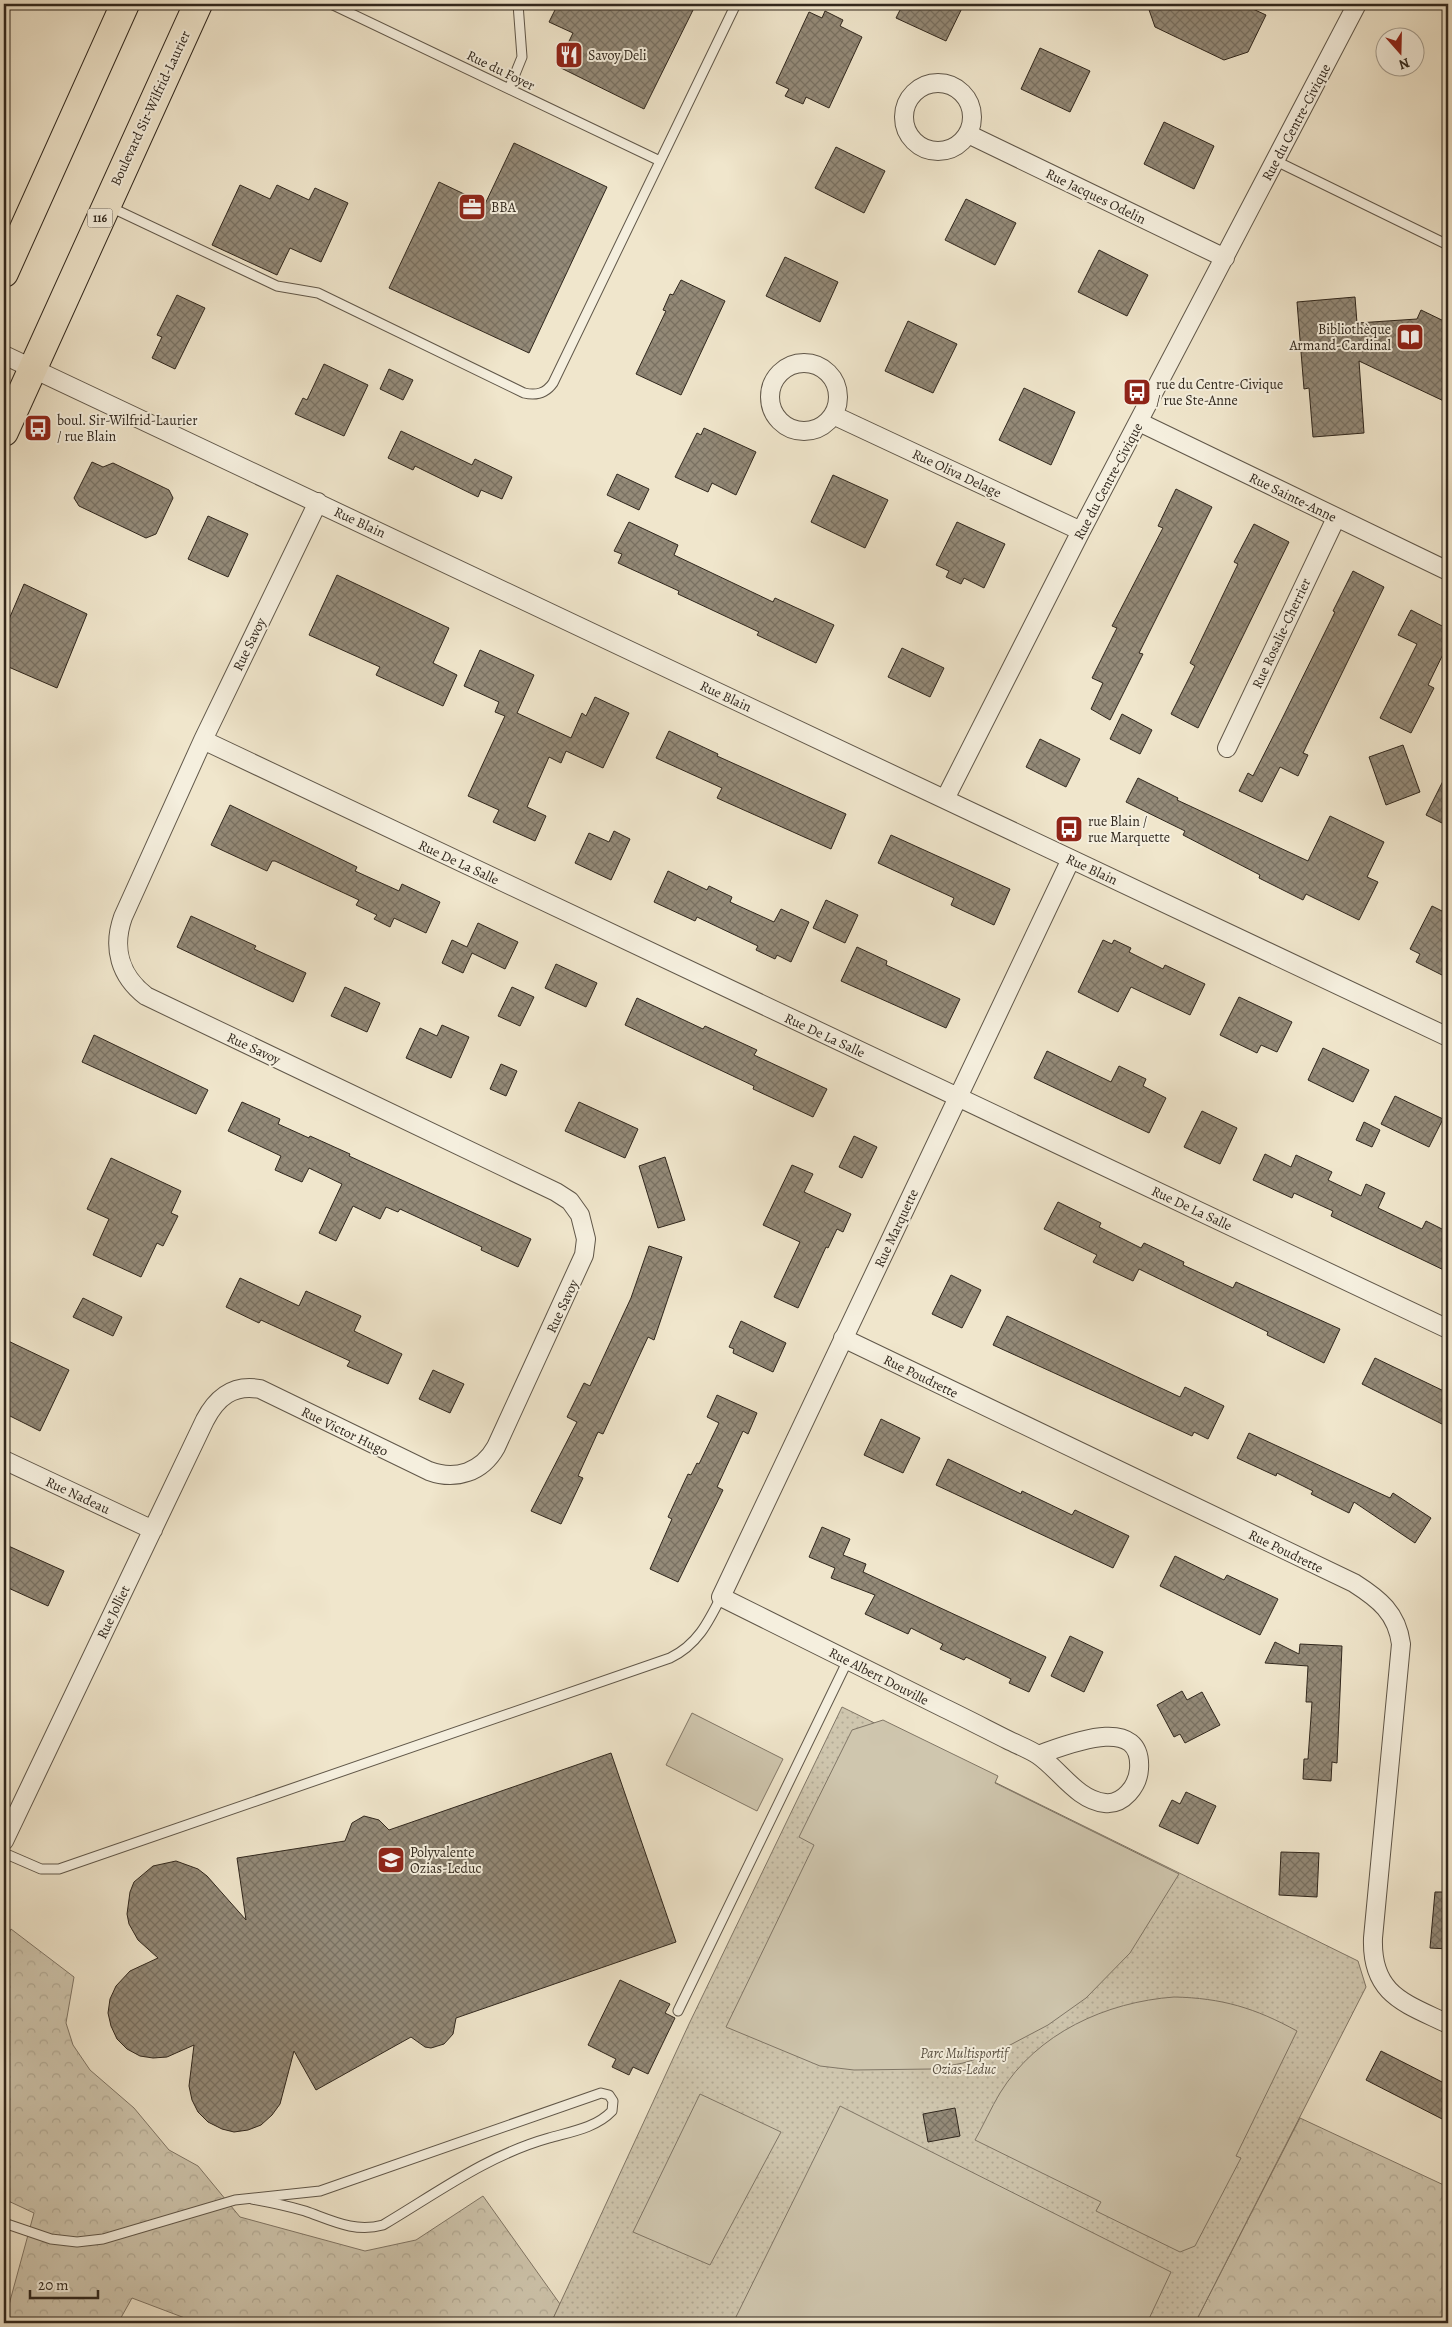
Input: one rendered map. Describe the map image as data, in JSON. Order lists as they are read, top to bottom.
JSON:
{
  "streets": {
    "main road": ["Boulevard Sir-Wilfrid-Laurier", "116"],
    "street": [
      "Rue du Centre-Civique",
      "Rue Jacques Odelin",
      "Rue Oliva Delage",
      "Rue Sainte-Anne",
      "Rue Blain",
      "Rue Rosalie-Cherrier",
      "Rue Savoy",
      "Rue De La Salle",
      "Rue Marquette",
      "Rue Poudrette",
      "Rue Victor Hugo",
      "Rue Nadeau",
      "Rue Jolliet",
      "Rue Albert Douville"
    ],
    "lane": ["Rue du Foyer"]
  },
  "crossings": [
    ["Boulevard Sir-Wilfrid-Laurier", "Rue Blain"],
    ["Rue du Centre-Civique", "Rue Jacques Odelin"],
    ["Rue du Centre-Civique", "Rue Oliva Delage"],
    ["Rue du Centre-Civique", "Rue Sainte-Anne"],
    ["Rue du Centre-Civique", "Rue Blain"],
    ["Rue Sainte-Anne", "Rue Rosalie-Cherrier"],
    ["Rue Blain", "Rue Savoy"],
    ["Rue Blain", "Rue Marquette"],
    ["Rue Savoy", "Rue De La Salle"],
    ["Rue Savoy", "Rue Victor Hugo"],
    ["Rue De La Salle", "Rue Marquette"],
    ["Rue Marquette", "Rue Poudrette"],
    ["Rue Marquette", "Rue Albert Douville"],
    ["Rue Victor Hugo", "Rue Jolliet"],
    ["Rue Nadeau", "Rue Jolliet"]
  ],
  "parks": ["Parc Multisportif Ozias-Leduc"],
  "places": {
    "restaurant": ["Savoy Deli"],
    "office": ["BBA"],
    "library": ["Bibliothèque Armand-Cardinal"],
    "bus stop": ["rue du Centre-Civique / rue Ste-Anne", "boul. Sir-Wilfrid-Laurier / rue Blain", "rue Blain / rue Marquette"],
    "school or university": ["Polyvalente Ozias-Leduc"]
  },
  "scale_bar": "20 m",
  "north": "bottom"
}
